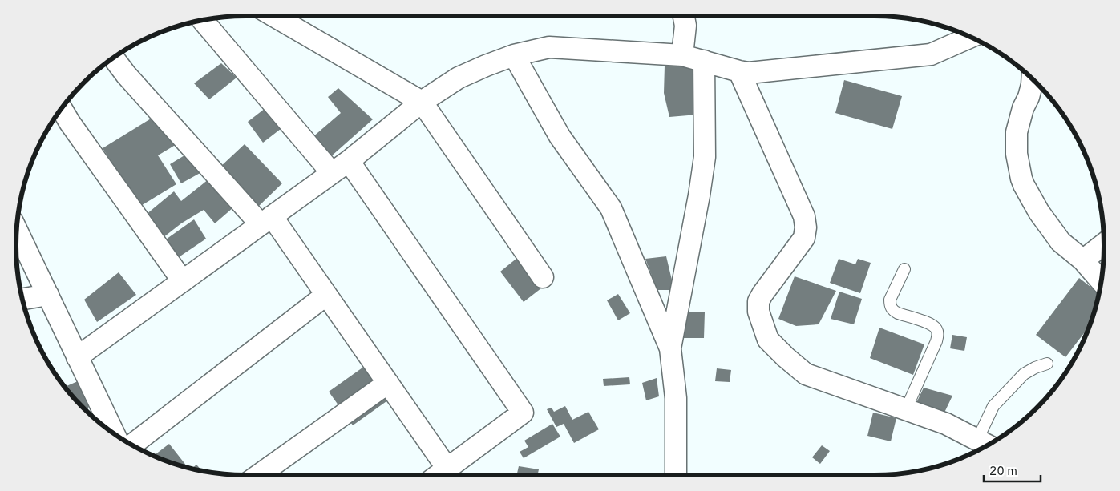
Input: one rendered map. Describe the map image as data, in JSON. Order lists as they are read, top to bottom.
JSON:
{
  "scale_bar": "20 m"
}
